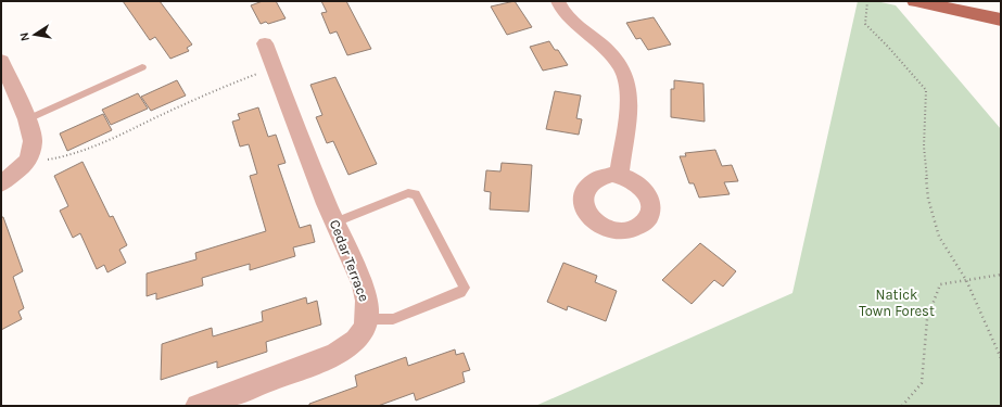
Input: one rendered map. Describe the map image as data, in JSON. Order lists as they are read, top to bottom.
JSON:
{
  "streets": {
    "street": ["Cedar Terrace"]
  },
  "parks": ["Natick Town Forest"],
  "north": "left"
}
